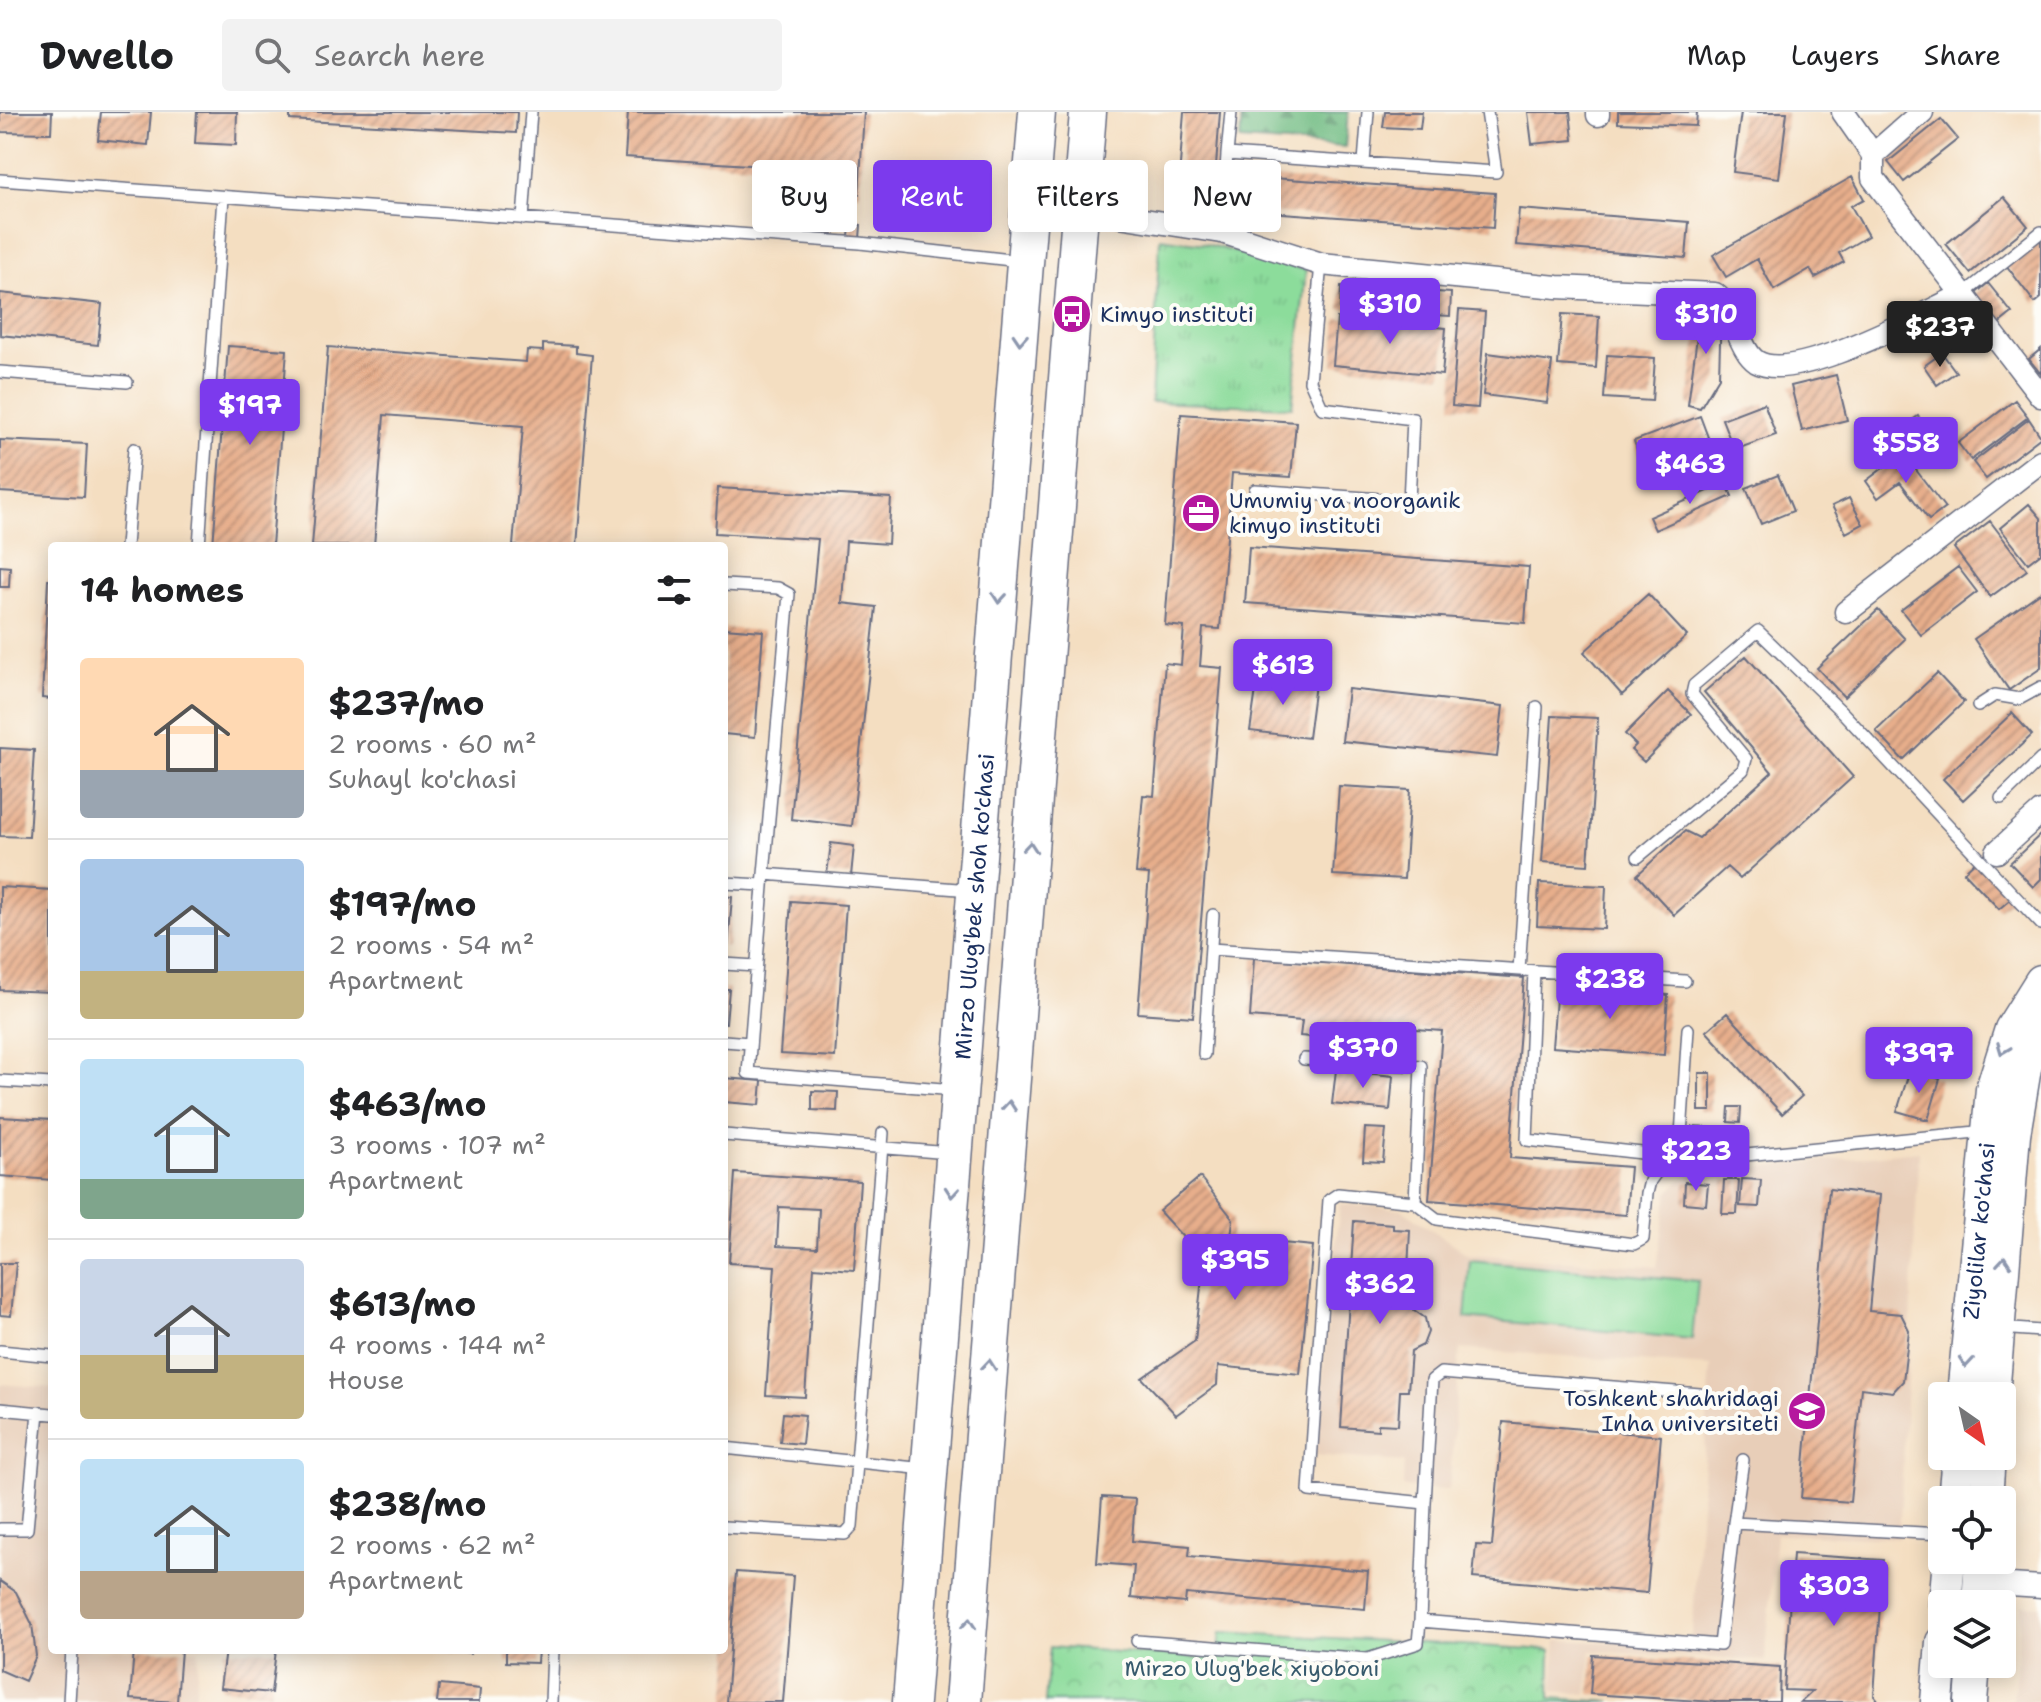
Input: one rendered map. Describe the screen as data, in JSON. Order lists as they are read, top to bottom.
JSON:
{
  "streets": {
    "main road": ["Mirzo Ulug'bek shoh ko'chasi", "Ziyolilar ko'chasi"]
  },
  "parks": ["Mirzo Ulug'bek xiyoboni"],
  "places": {
    "bus stop": ["Kimyo instituti"],
    "office": ["Umumiy va noorganik kimyo instituti"],
    "school or university": ["Toshkent shahridagi Inha universiteti"]
  },
  "north": "bottom right",
  "page": {
    "header": "Dwello",
    "search": "Search here",
    "nav": ["Map", "Layers", "Share"],
    "chip": [
      "Buy",
      "Rent",
      "Filters",
      "New"
    ],
    "price": [
      "$310",
      "$310",
      "$237",
      "$197",
      "$558",
      "$463",
      "$613",
      "$238",
      "$370",
      "$397",
      "$223",
      "$395",
      "$362",
      "$303"
    ],
    "heading": "14 homes",
    "list": [
      {
        "name": "$237/mo",
        "note": "2 rooms · 60 m² · Suhayl ko'chasi"
      },
      {
        "name": "$197/mo",
        "note": "2 rooms · 54 m² · Apartment"
      },
      {
        "name": "$463/mo",
        "note": "3 rooms · 107 m² · Apartment"
      },
      {
        "name": "$613/mo",
        "note": "4 rooms · 144 m² · House"
      },
      {
        "name": "$238/mo",
        "note": "2 rooms · 62 m² · Apartment"
      }
    ]
  }
}
